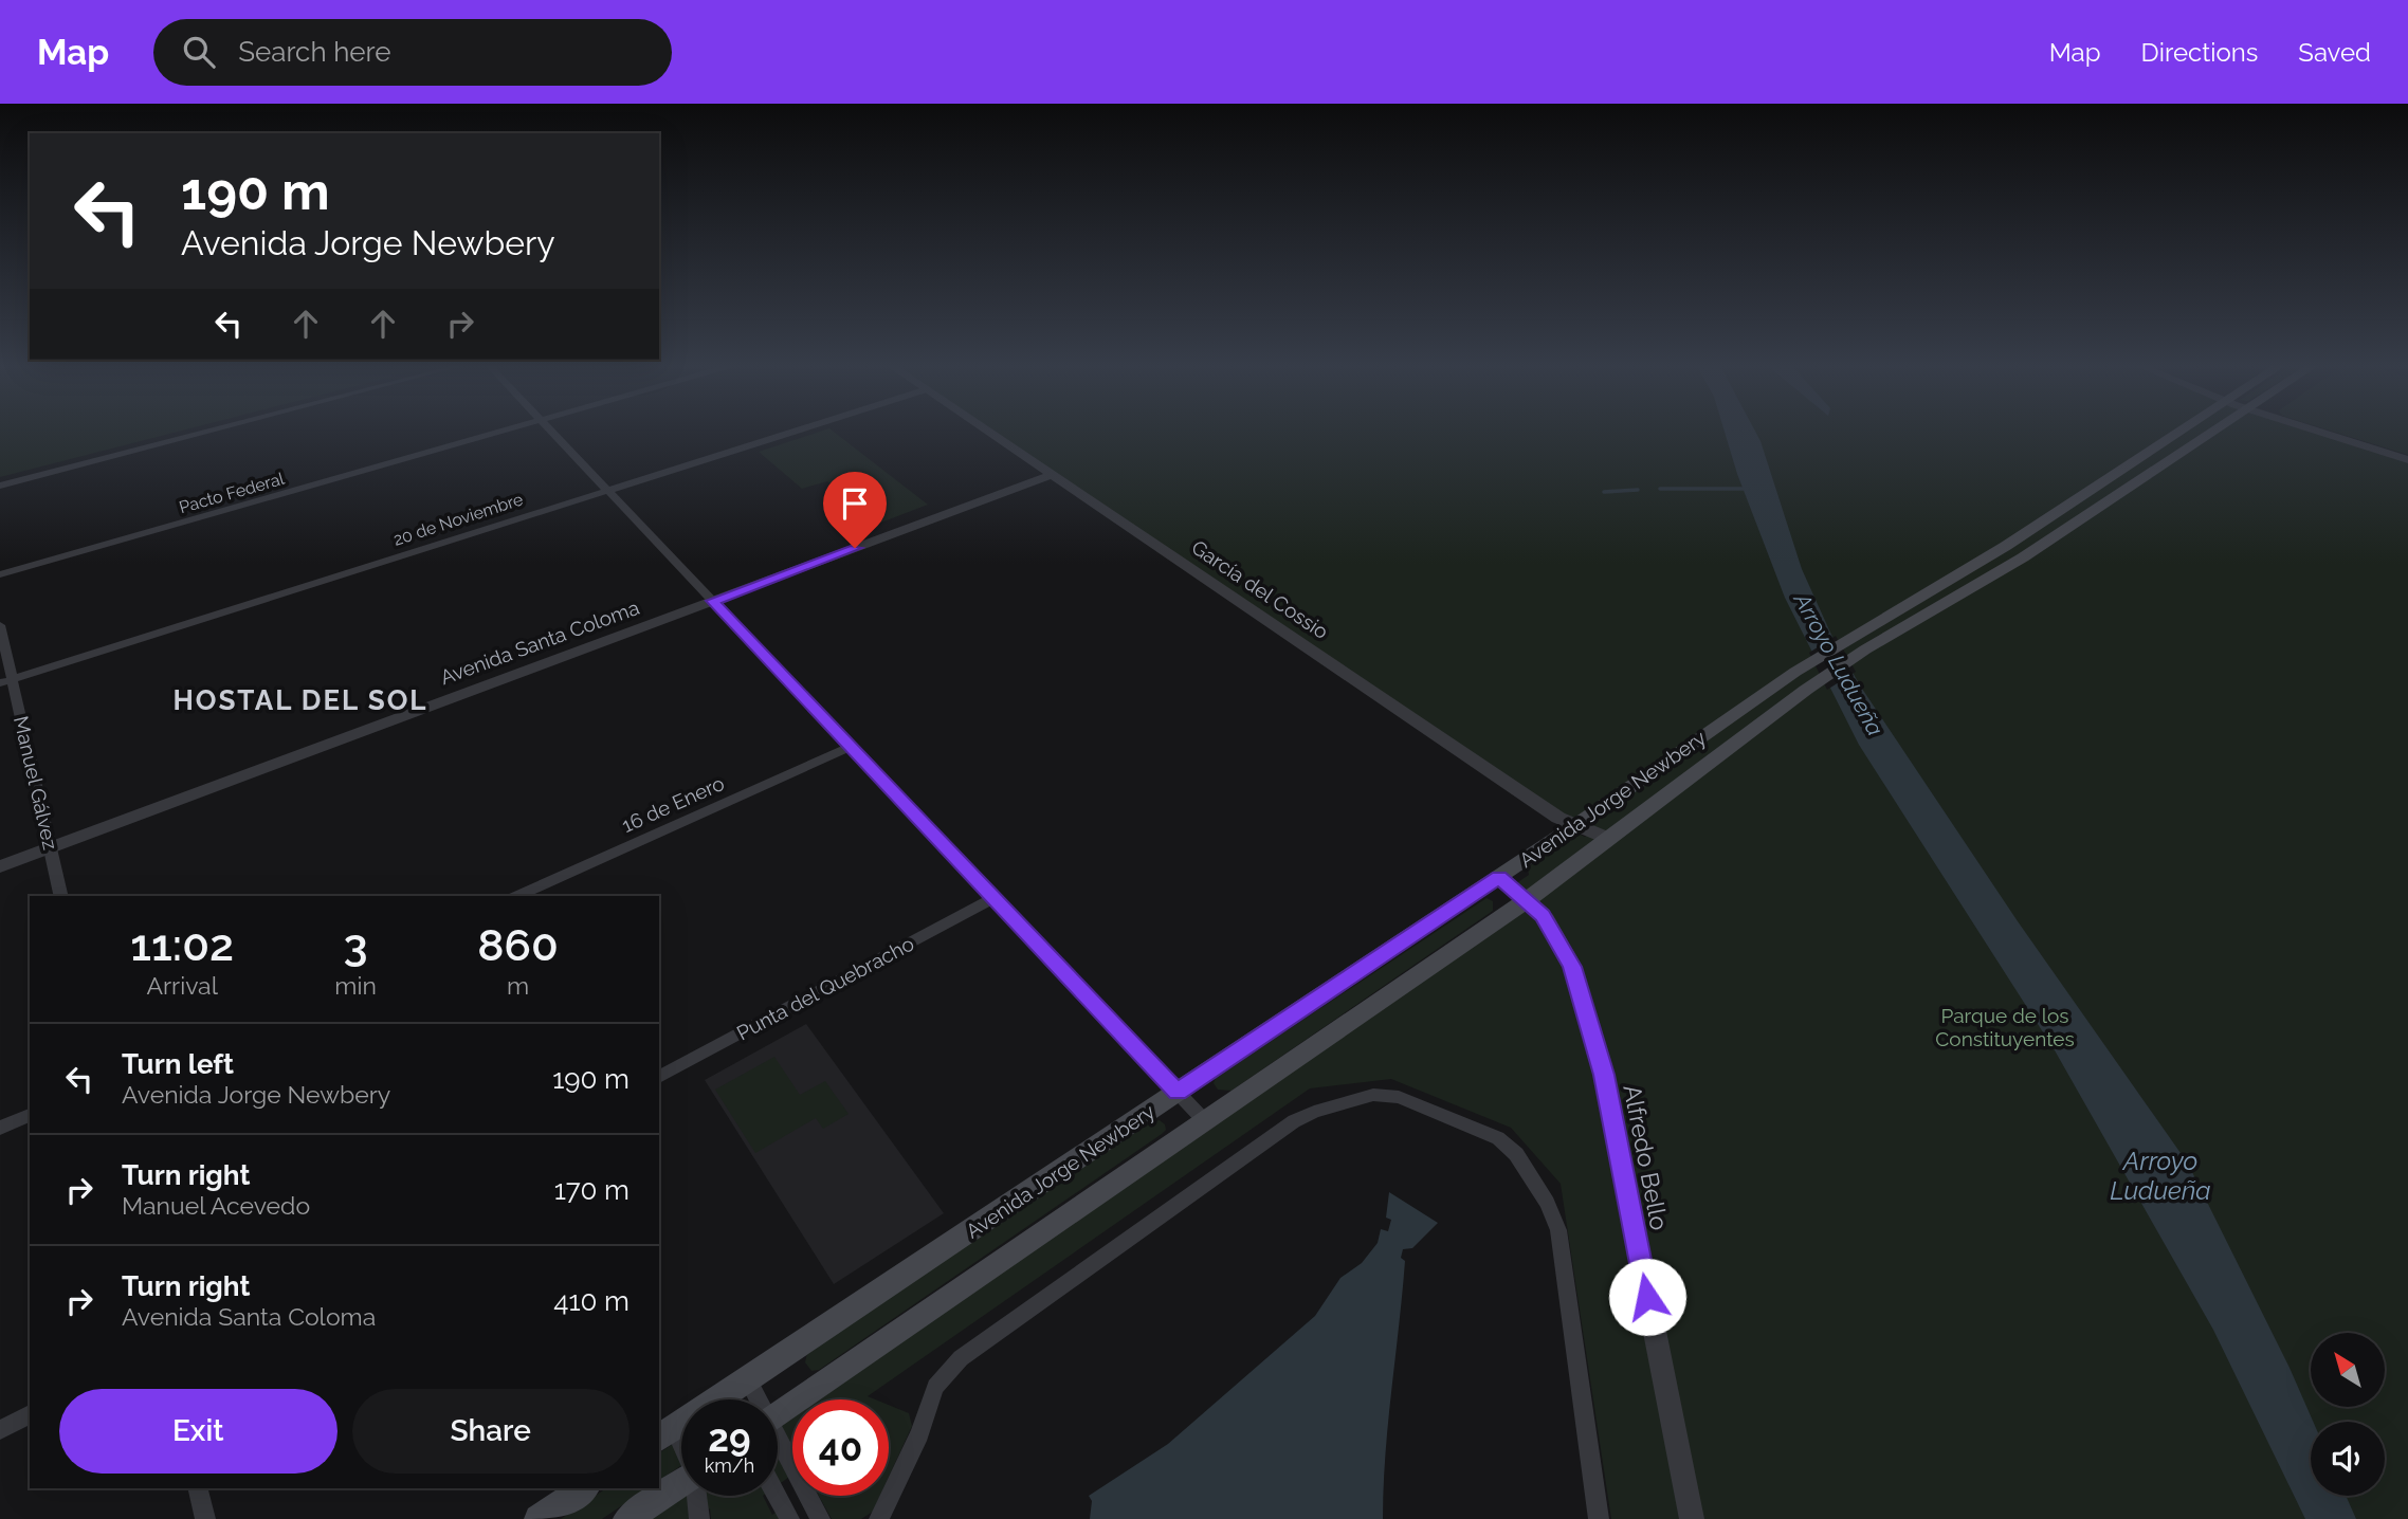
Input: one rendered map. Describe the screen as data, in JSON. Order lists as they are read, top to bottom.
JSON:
{
  "streets": {
    "main road": ["Avenida Jorge Newbery"],
    "street": [
      "Pacto Federal",
      "20 de Noviembre",
      "García del Cossio",
      "Avenida Santa Coloma",
      "Manuel Gálvez",
      "16 de Enero",
      "Punta del Quebracho",
      "Alfredo Bello"
    ]
  },
  "crossings": [
    ["20 de Noviembre", "Manuel Gálvez"],
    ["García del Cossio", "Avenida Santa Coloma"],
    ["García del Cossio", "Avenida Jorge Newbery"],
    ["Avenida Santa Coloma", "Manuel Gálvez"],
    ["Avenida Jorge Newbery", "Alfredo Bello"]
  ],
  "districts": ["HOSTAL DEL SOL"],
  "water": ["Arroyo Ludueña"],
  "parks": ["Parque de los Constituyentes"],
  "north": "top left",
  "page": {
    "header": "Map",
    "search": "Search here",
    "nav": ["Map", "Directions", "Saved"],
    "turn": ["190 m", "Avenida Jorge Newbery"],
    "eta": [
      "11:02",
      "Arrival",
      "3",
      "min",
      "860",
      "m"
    ],
    "list": [
      {
        "name": "Turn left",
        "note": "Avenida Jorge Newbery",
        "value": "190 m"
      },
      {
        "name": "Turn right",
        "note": "Manuel Acevedo",
        "value": "170 m"
      },
      {
        "name": "Turn right",
        "note": "Avenida Santa Coloma",
        "value": "410 m"
      }
    ],
    "buttons": ["Exit", "Share"],
    "speed": "29 km/h",
    "limit": "40"
  }
}
